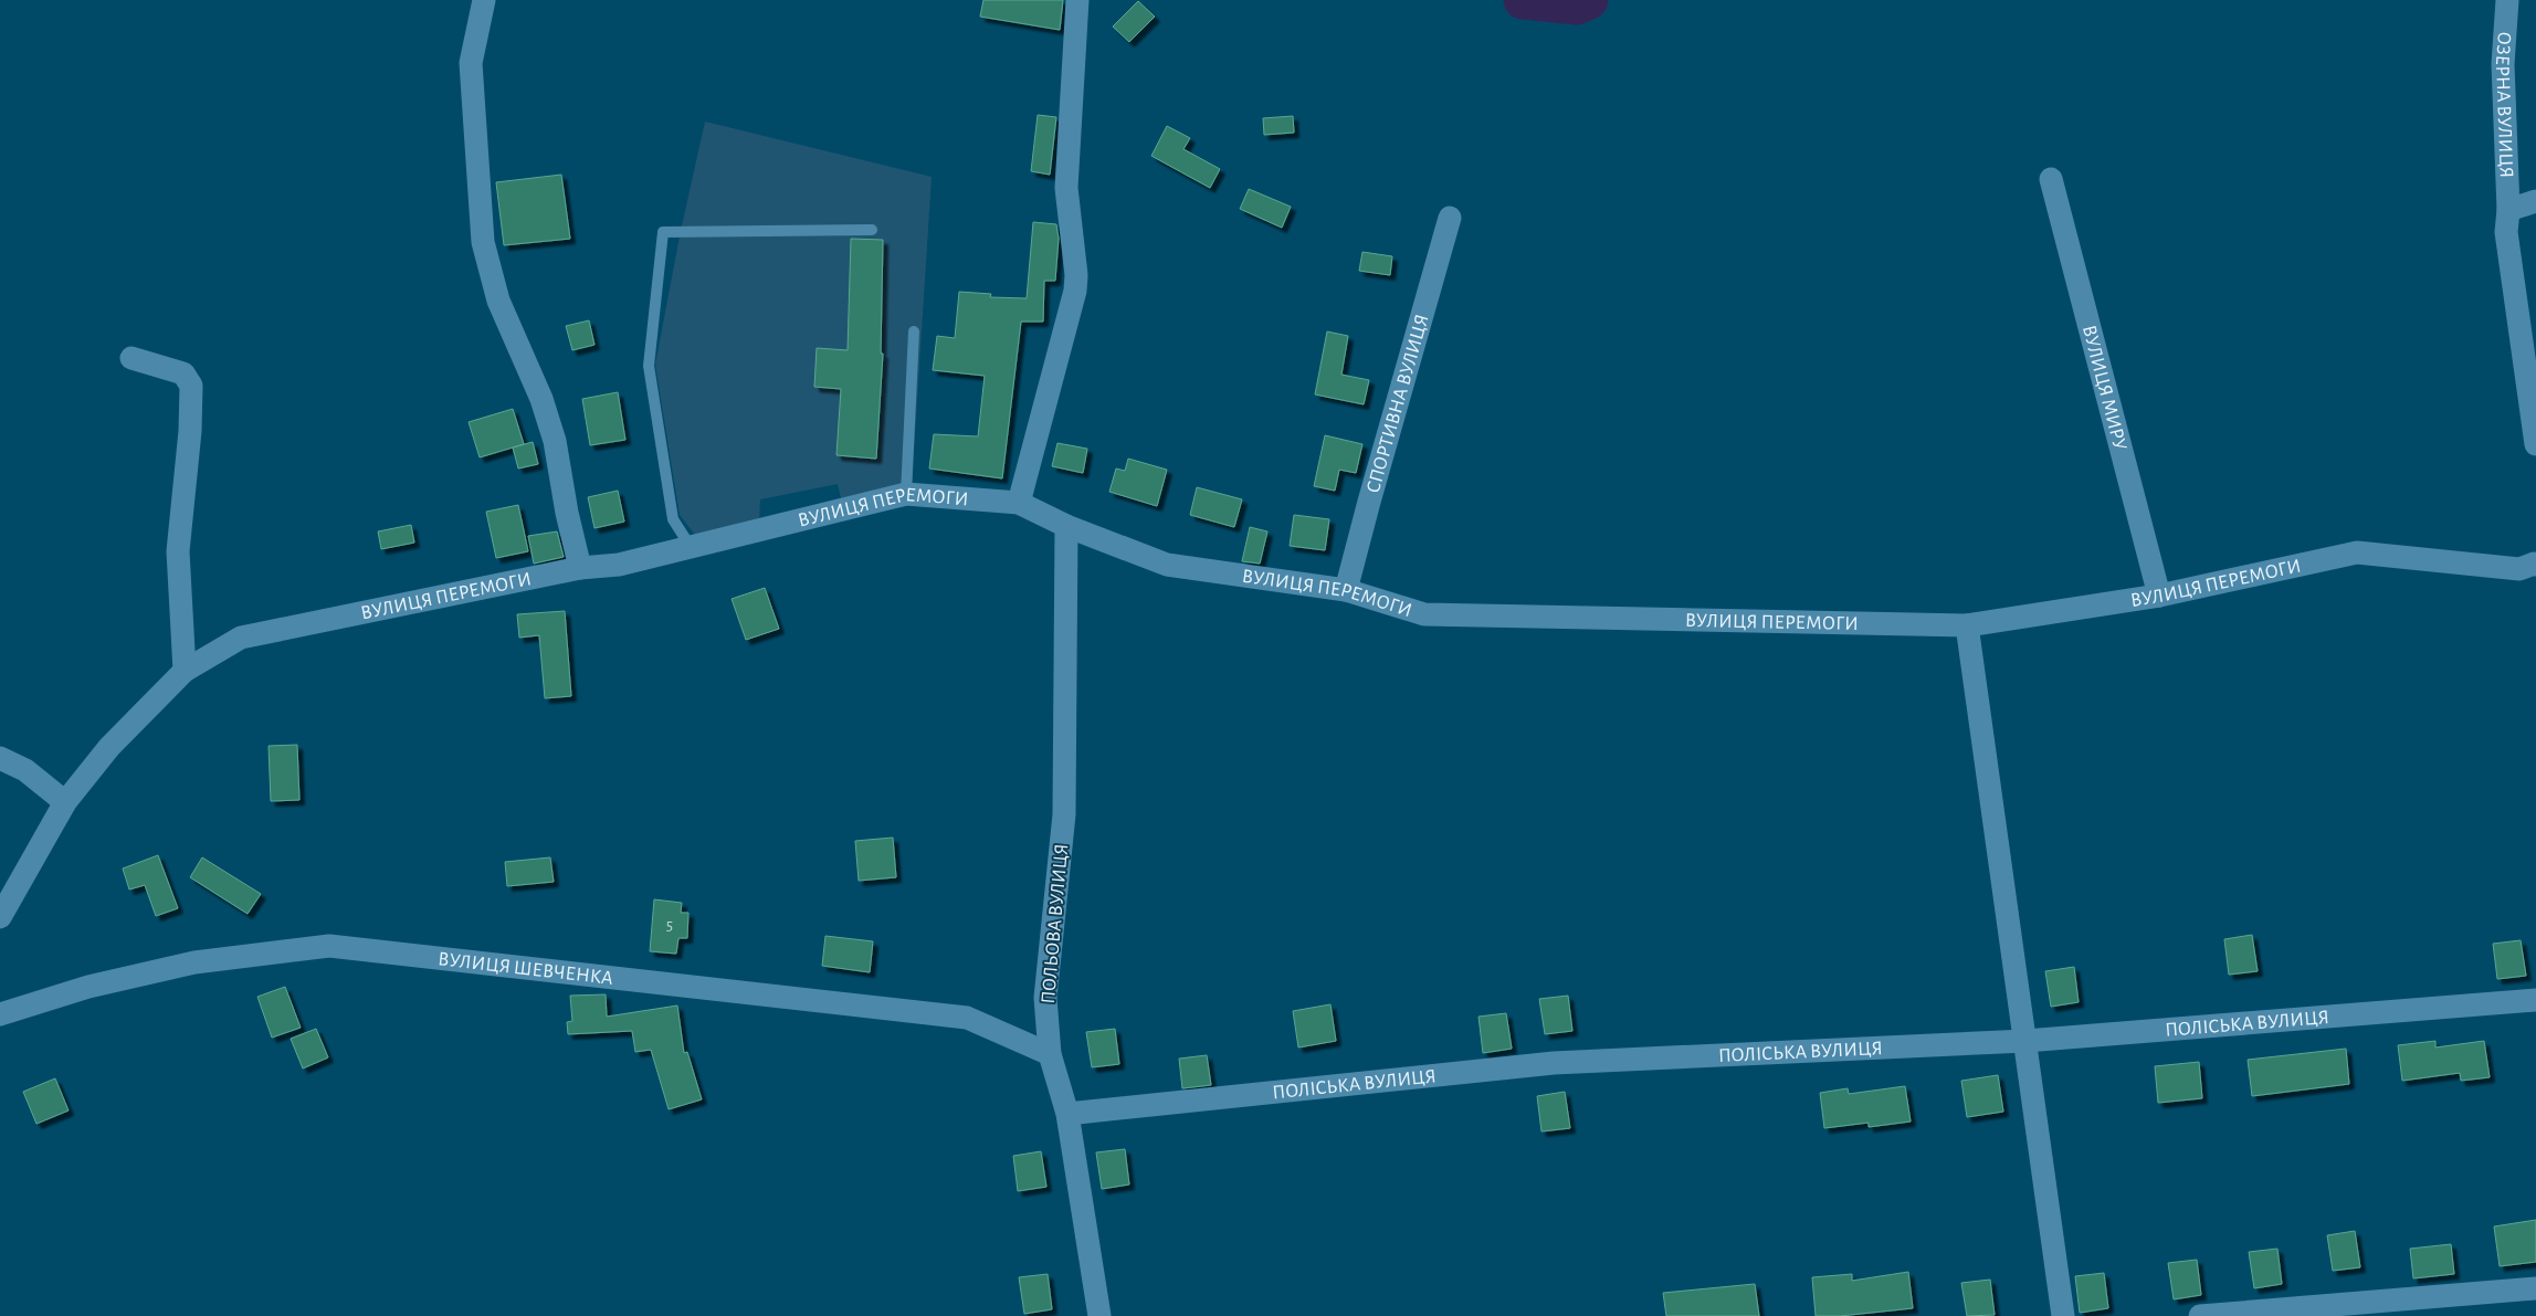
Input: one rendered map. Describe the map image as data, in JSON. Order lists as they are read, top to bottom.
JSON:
{
  "streets": {
    "street": [
      "ОЗЕРНА ВУЛИЦЯ",
      "ВУЛИЦЯ МИРУ",
      "СПОРТИВНА ВУЛИЦЯ",
      "ВУЛИЦЯ ПЕРЕМОГИ",
      "ПОЛЬОВА ВУЛИЦЯ",
      "ВУЛИЦЯ ШЕВЧЕНКА",
      "ПОЛІСЬКА ВУЛИЦЯ"
    ]
  },
  "crossings": [
    ["ВУЛИЦЯ МИРУ", "ВУЛИЦЯ ПЕРЕМОГИ"],
    ["СПОРТИВНА ВУЛИЦЯ", "ВУЛИЦЯ ПЕРЕМОГИ"],
    ["ВУЛИЦЯ ПЕРЕМОГИ", "ПОЛЬОВА ВУЛИЦЯ"],
    ["ПОЛЬОВА ВУЛИЦЯ", "ВУЛИЦЯ ШЕВЧЕНКА"],
    ["ПОЛЬОВА ВУЛИЦЯ", "ПОЛІСЬКА ВУЛИЦЯ"]
  ],
  "house_numbers": ["5"]
}
